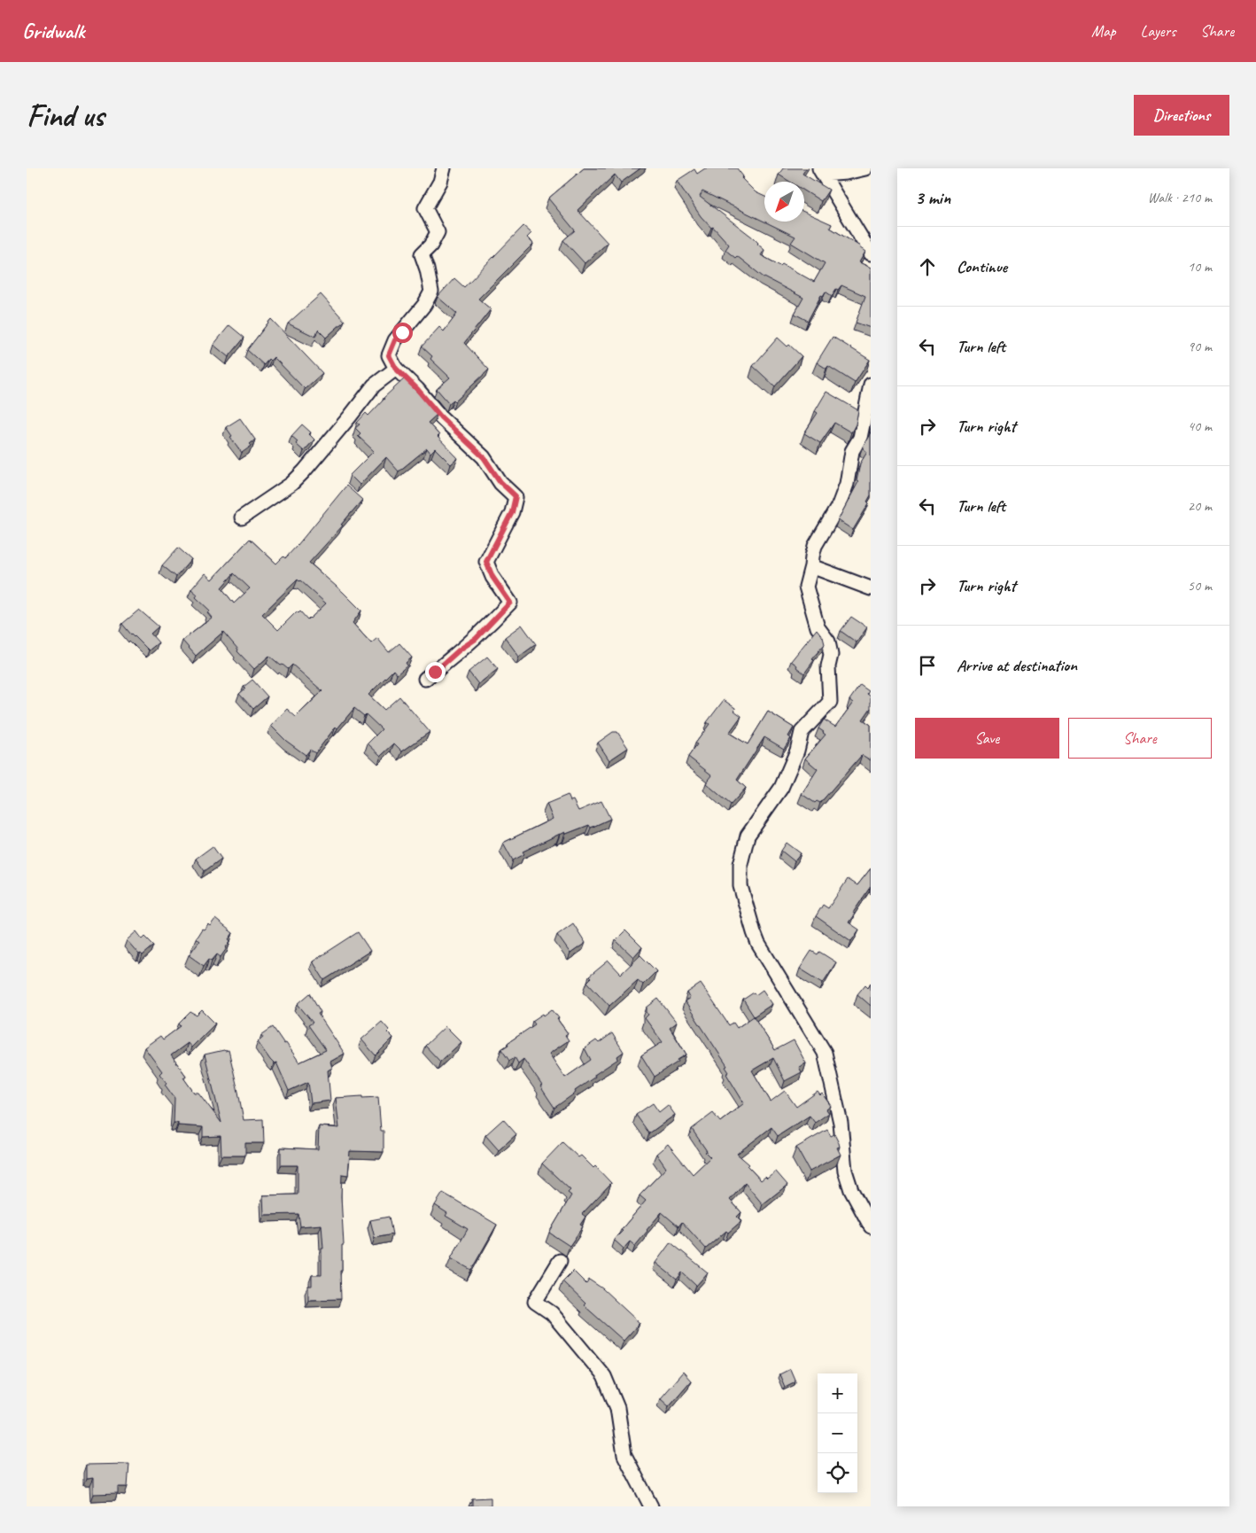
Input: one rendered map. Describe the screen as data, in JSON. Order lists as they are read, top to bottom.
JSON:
{
  "north": "bottom left",
  "page": {
    "header": "Gridwalk",
    "nav": ["Map", "Layers", "Share"],
    "buttons": [
      "Directions",
      ["Save", "Share"]
    ],
    "title": "Find us",
    "heading": ["3 min", "Walk · 210 m"],
    "list": [
      ["Continue", "10 m"],
      ["Turn left", "90 m"],
      ["Turn right", "40 m"],
      ["Turn left", "20 m"],
      ["Turn right", "50 m"],
      "Arrive at destination"
    ],
    "map_buttons": ["+", "−"]
  }
}
